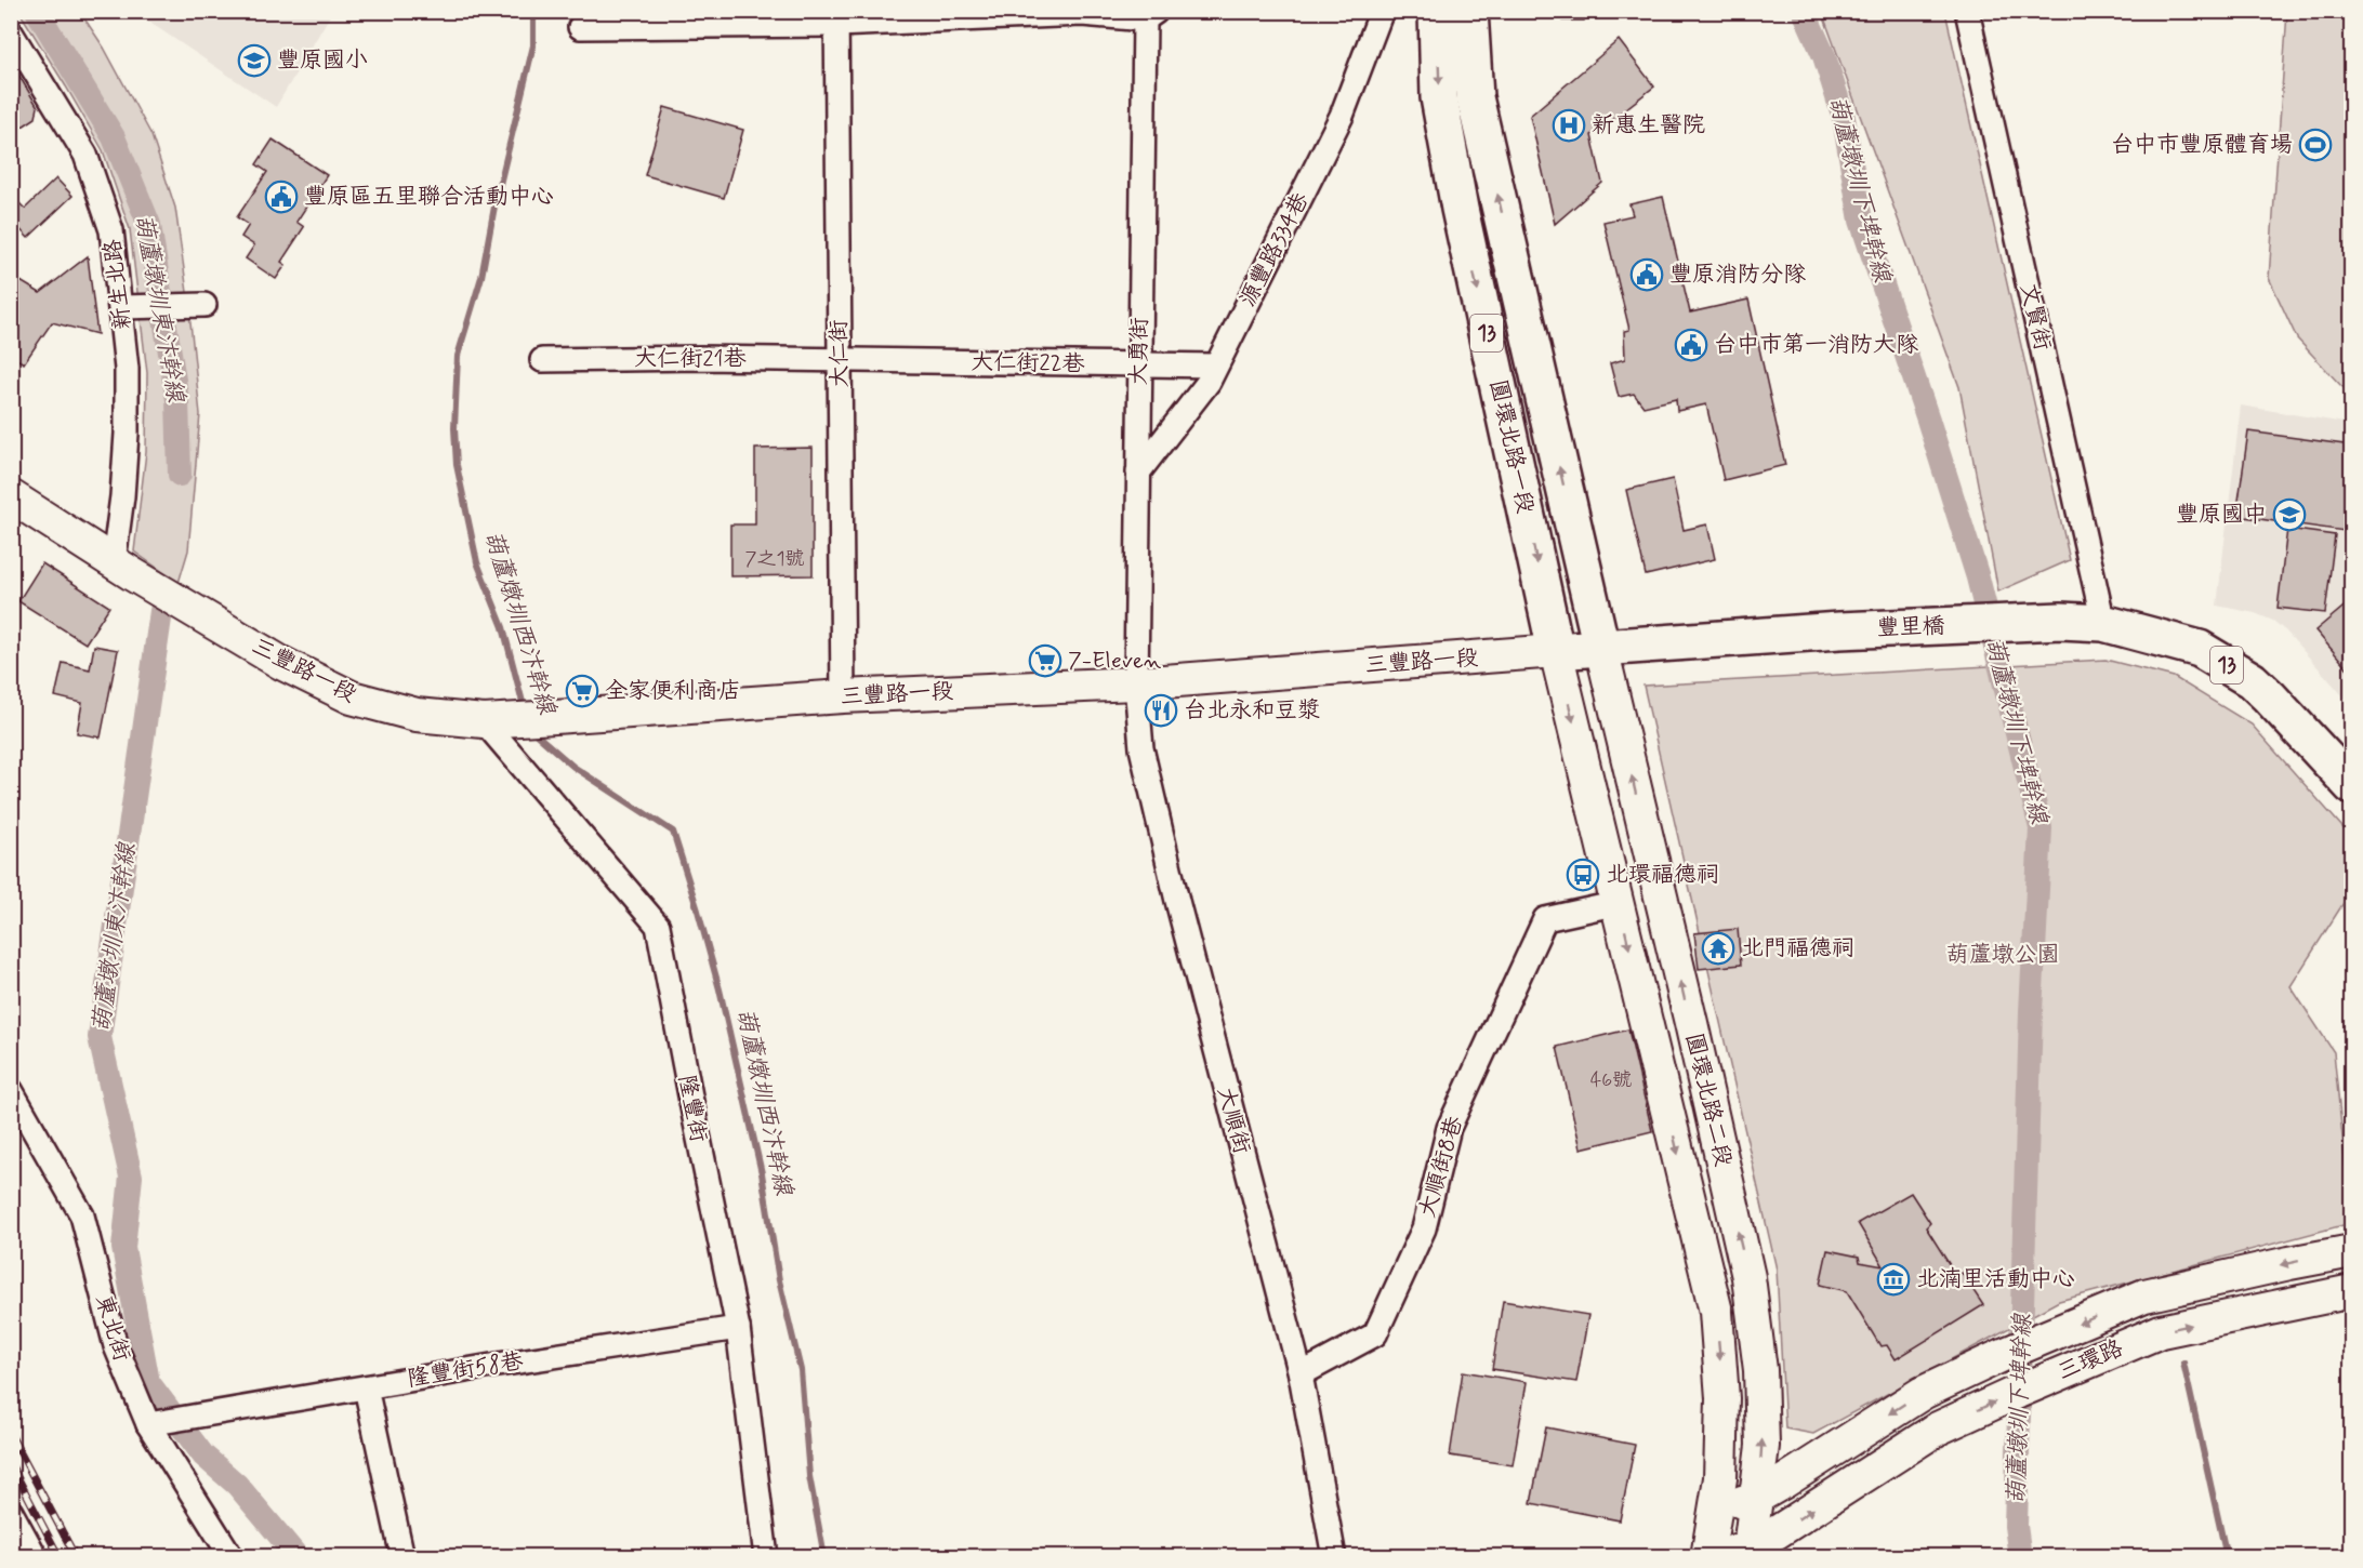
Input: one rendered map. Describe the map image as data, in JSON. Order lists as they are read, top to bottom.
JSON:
{
  "streets": {
    "main road": [
      "13",
      "圓環北路一段",
      "豐里橋",
      "三豐路一段"
    ],
    "street": [
      "源豐路334巷",
      "新生北路",
      "文賢街",
      "大勇街",
      "大仁街",
      "大仁街21巷",
      "大仁街22巷",
      "圓環北路二段",
      "隆豐街",
      "大順街",
      "大順街8巷",
      "東北街",
      "三環路",
      "隆豐街58巷"
    ]
  },
  "crossings": [
    ["源豐路334巷", "大勇街"],
    ["源豐路334巷", "大仁街22巷"],
    ["新生北路", "三豐路一段"],
    ["文賢街", "13"],
    ["文賢街", "豐里橋"],
    ["13", "豐里橋"],
    ["大勇街", "大仁街22巷"],
    ["大勇街", "三豐路一段"],
    ["大勇街", "大順街"],
    ["大仁街", "大仁街21巷"],
    ["大仁街", "大仁街22巷"],
    ["大仁街", "三豐路一段"],
    ["大仁街21巷", "大仁街22巷"],
    ["圓環北路一段", "三豐路一段"],
    ["圓環北路一段", "圓環北路二段"],
    ["豐里橋", "三豐路一段"],
    ["三豐路一段", "圓環北路二段"],
    ["三豐路一段", "隆豐街"],
    ["三豐路一段", "大順街"],
    ["圓環北路二段", "大順街8巷"],
    ["圓環北路二段", "三環路"],
    ["隆豐街", "隆豐街58巷"],
    ["大順街", "大順街8巷"],
    ["東北街", "隆豐街58巷"]
  ],
  "water": ["葫蘆墩圳下埤幹線", "葫蘆墩圳東汴幹線", "葫蘆燉圳西汴幹線"],
  "parks": ["葫蘆墩公園"],
  "places": {
    "school or university": ["豐原國小", "豐原國中"],
    "hospital": ["新惠生醫院"],
    "sports": ["台中市豐原體育場"],
    "public building": ["豐原區五里聯合活動中心", "豐原消防分隊", "台中市第一消防大隊"],
    "supermarket": ["7-Eleven", "全家便利商店"],
    "restaurant": ["台北永和豆漿"],
    "bus stop": ["北環福德祠"],
    "temple": ["北門福德祠"],
    "museum": ["北湳里活動中心"]
  },
  "house_numbers": ["7之1號", "46號"]
}
